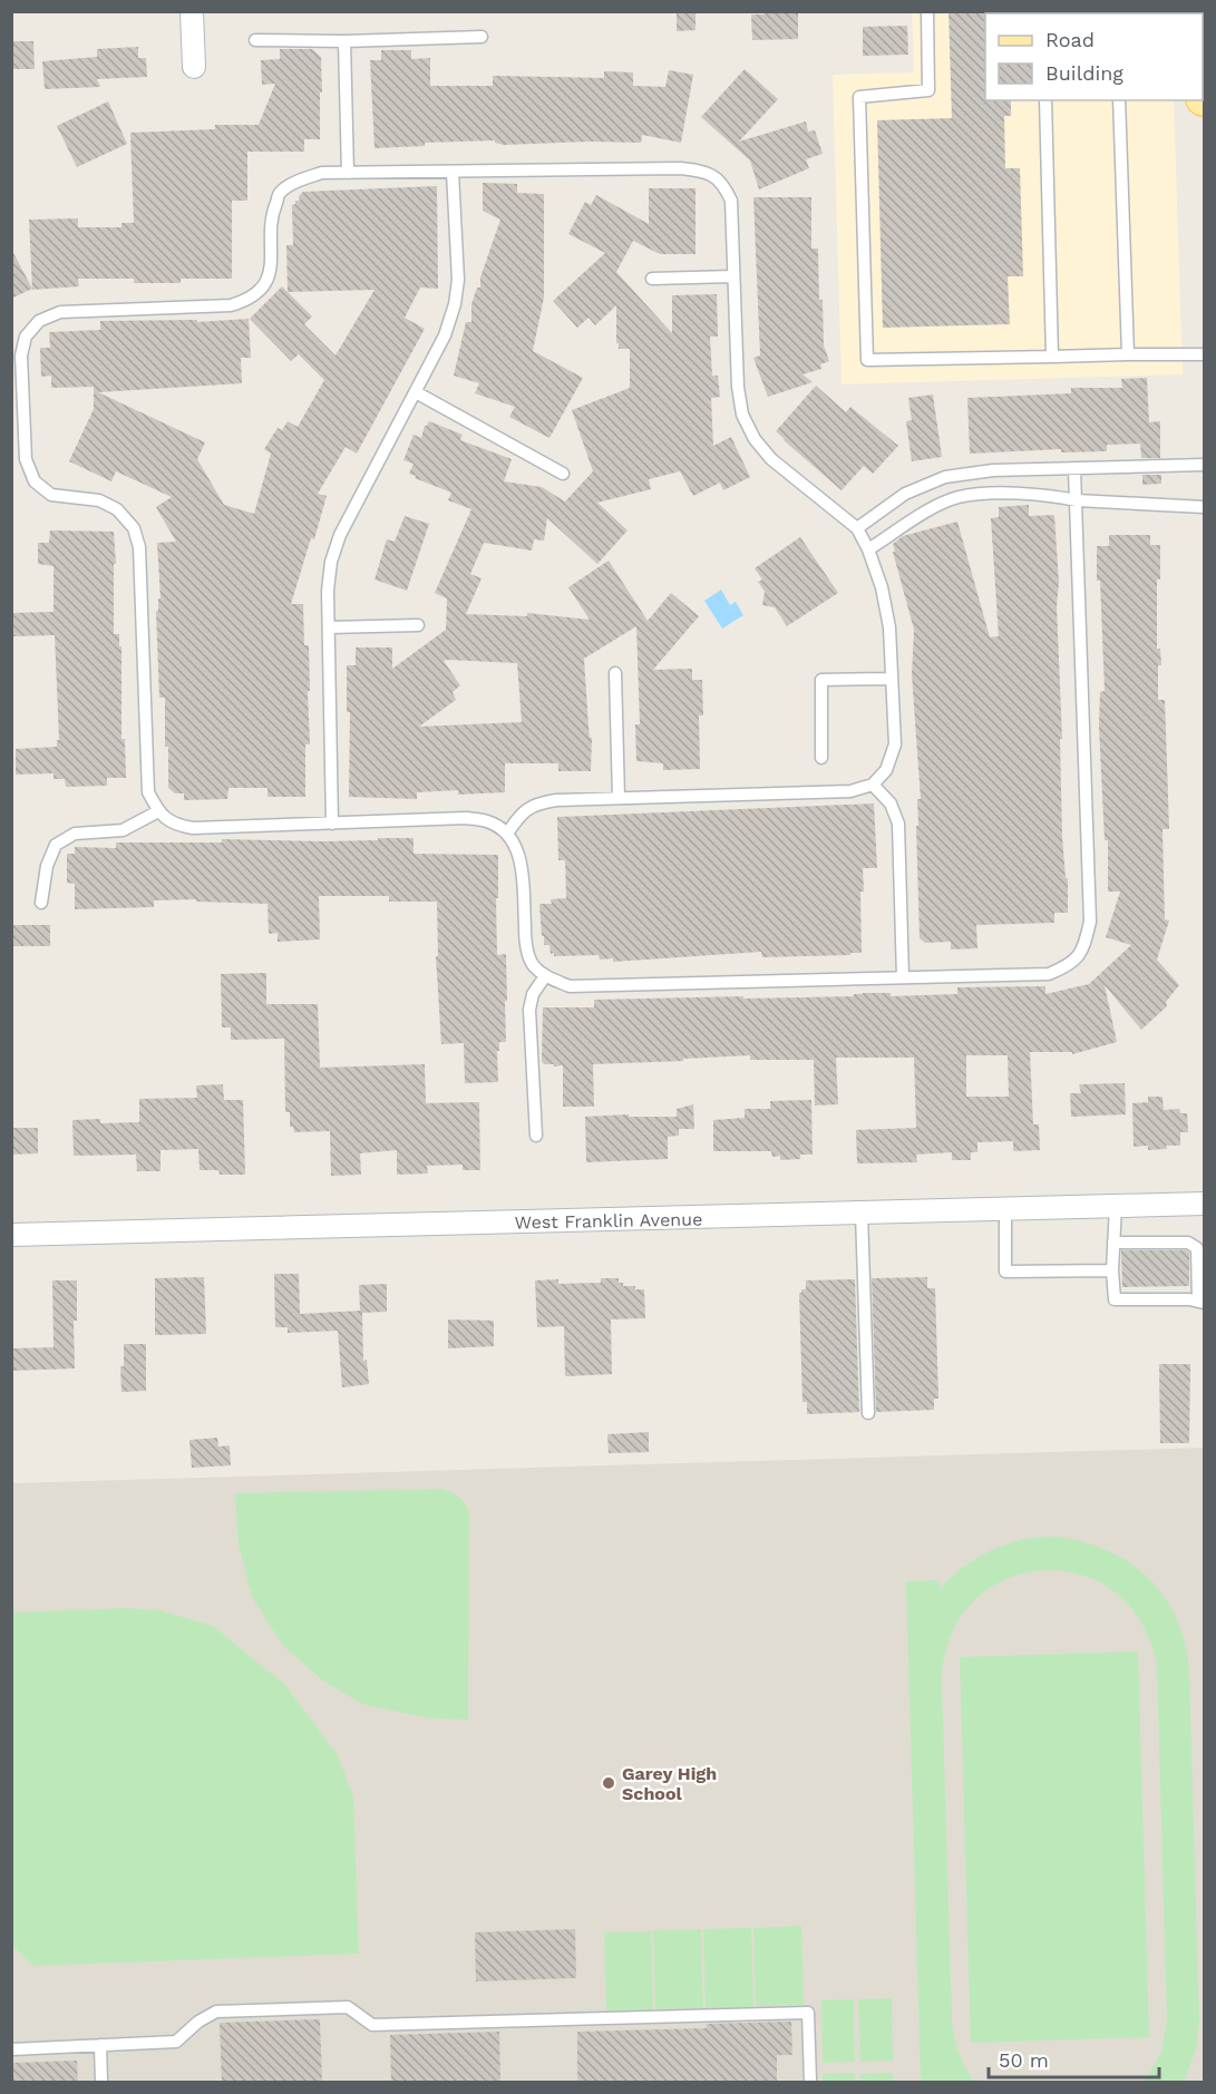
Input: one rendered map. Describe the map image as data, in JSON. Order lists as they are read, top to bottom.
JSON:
{
  "streets": {
    "street": ["West Franklin Avenue"]
  },
  "places": ["Garey High School"],
  "legend": ["Road", "Building"],
  "scale_bar": "50 m"
}
